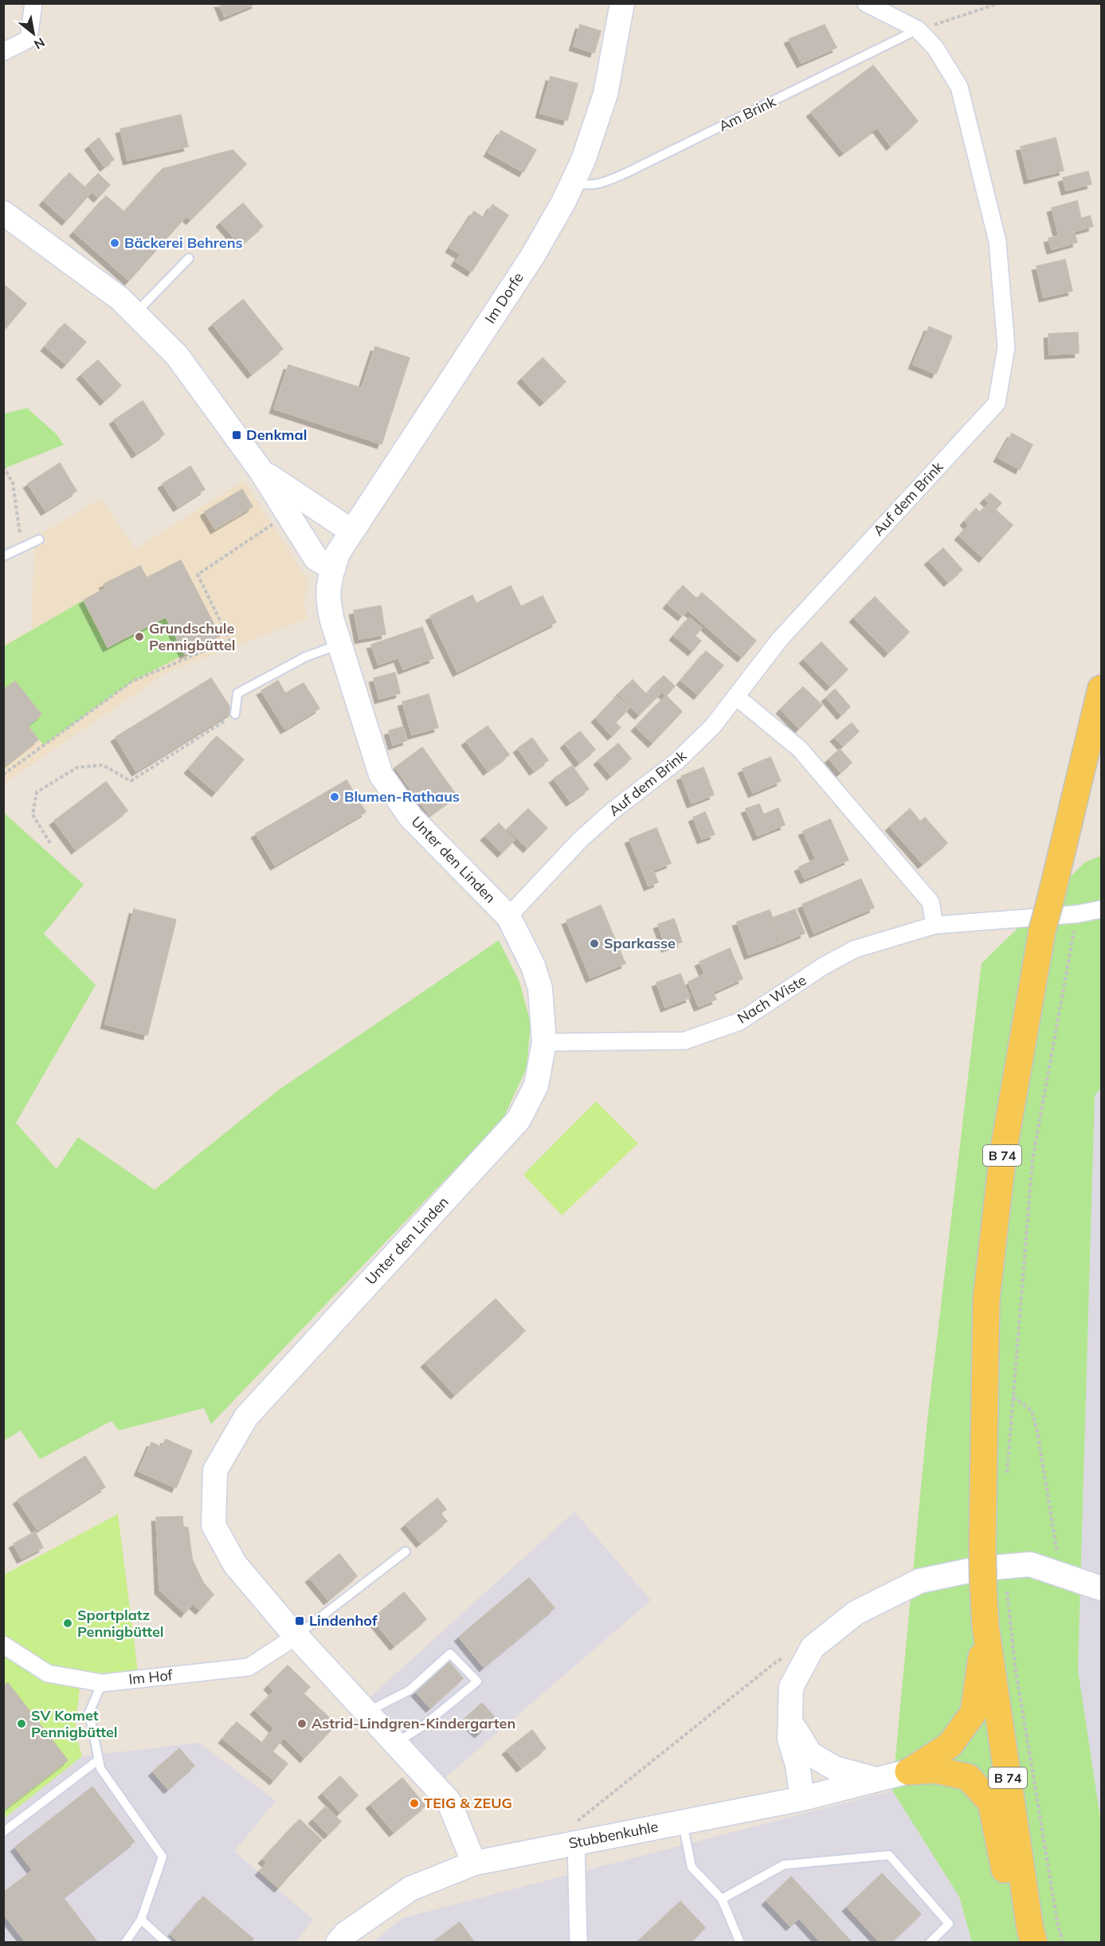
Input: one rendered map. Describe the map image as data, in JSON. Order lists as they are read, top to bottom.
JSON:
{
  "streets": {
    "main road": ["B 74"],
    "street": [
      "Im Dorfe",
      "Auf dem Brink",
      "Unter den Linden",
      "Nach Wiste",
      "Im Hof",
      "Stubbenkuhle"
    ],
    "lane": ["Am Brink"]
  },
  "crossings": [
    ["Am Brink", "Im Dorfe"],
    ["Am Brink", "Auf dem Brink"],
    ["Im Dorfe", "Unter den Linden"],
    ["Auf dem Brink", "Unter den Linden"],
    ["Unter den Linden", "Nach Wiste"],
    ["Unter den Linden", "Im Hof"],
    ["Unter den Linden", "Stubbenkuhle"],
    ["B 74", "Stubbenkuhle"]
  ],
  "places": {
    "other": [
      "Bäckerei Behrens",
      "Grundschule Pennigbüttel",
      "Blumen-Rathaus",
      "Sparkasse",
      "Sportplatz Pennigbüttel",
      "SV Komet Pennigbüttel",
      "Astrid-Lindgren-Kindergarten",
      "TEIG & ZEUG"
    ],
    "transit": ["Denkmal", "Lindenhof"]
  },
  "north": "bottom right"
}
